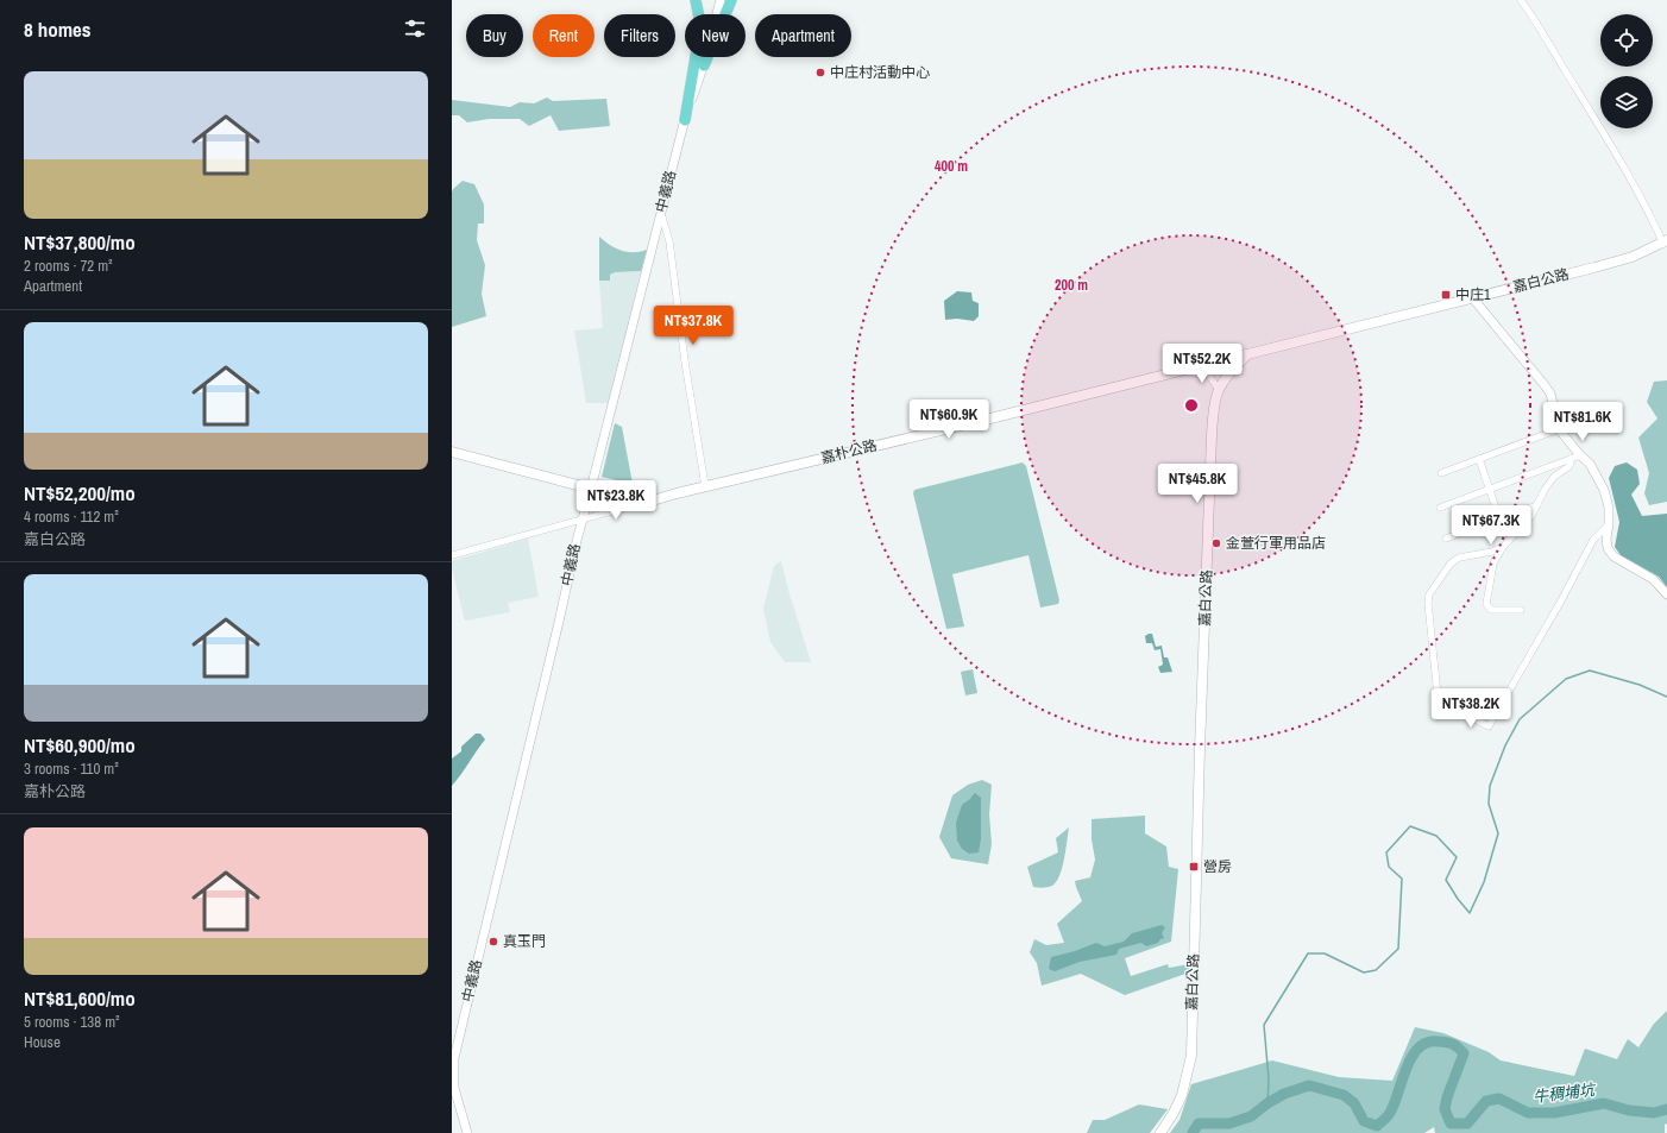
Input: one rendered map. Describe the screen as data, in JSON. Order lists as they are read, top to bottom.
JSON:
{
  "streets": {
    "main road": ["嘉白公路", "嘉朴公路"],
    "street": ["中義路"]
  },
  "crossings": [
    ["嘉白公路", "嘉朴公路"]
  ],
  "water": ["牛稠埔坑"],
  "places": {
    "other": ["中庄村活動中心", "金萱行軍用品店", "真玉門"],
    "transit": ["中庄1", "營房"]
  },
  "page": {
    "heading": "8 homes",
    "chip": [
      "Buy",
      "Rent",
      "Filters",
      "New",
      "Apartment"
    ],
    "list": [
      {
        "name": "NT$37,800/mo",
        "note": "2 rooms · 72 m² · Apartment"
      },
      {
        "name": "NT$52,200/mo",
        "note": "4 rooms · 112 m² · 嘉白公路"
      },
      {
        "name": "NT$60,900/mo",
        "note": "3 rooms · 110 m² · 嘉朴公路"
      },
      {
        "name": "NT$81,600/mo",
        "note": "5 rooms · 138 m² · House"
      }
    ],
    "price": [
      "NT$37.8K",
      "NT$52.2K",
      "NT$60.9K",
      "NT$81.6K",
      "NT$45.8K",
      "NT$23.8K",
      "NT$67.3K",
      "NT$38.2K"
    ]
  },
  "rings": ["400 m", "200 m"]
}
